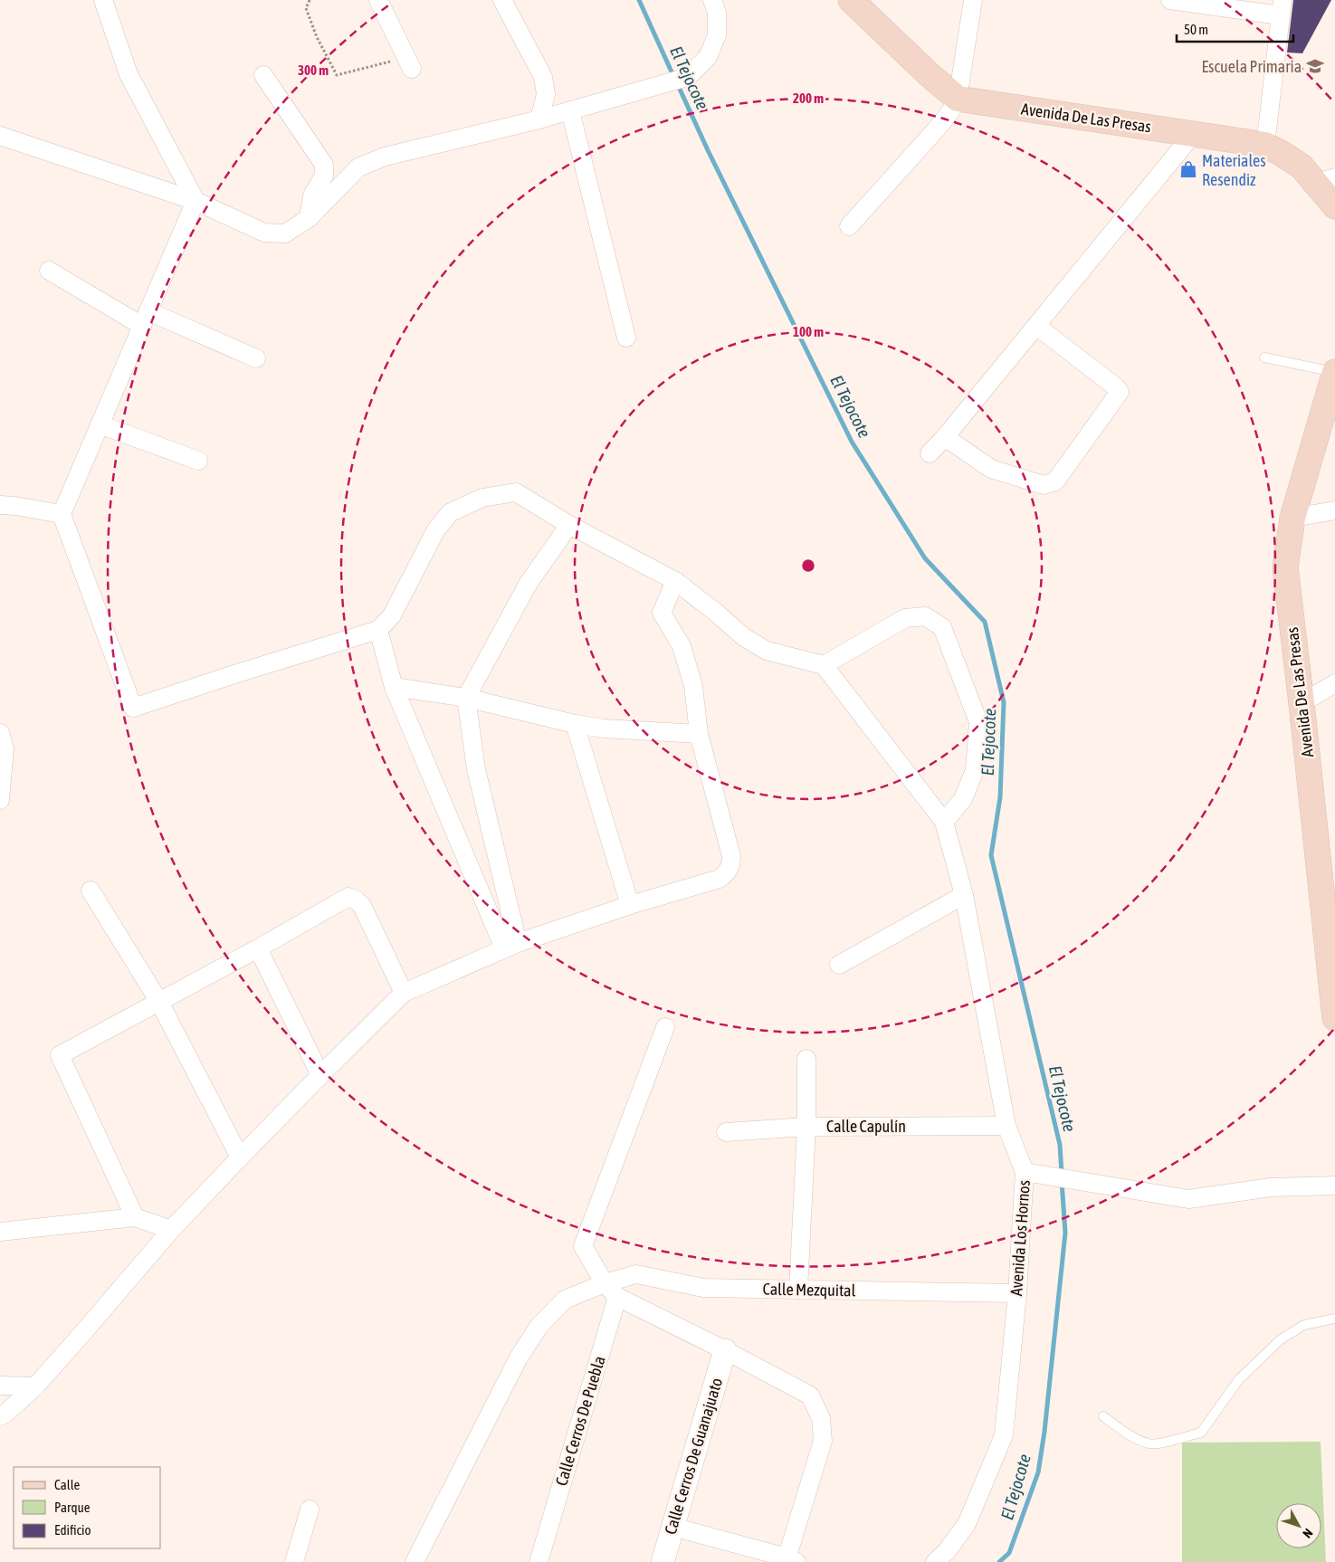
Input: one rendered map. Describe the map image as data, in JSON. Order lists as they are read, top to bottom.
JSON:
{
  "streets": {
    "main road": ["Avenida De Las Presas"],
    "street": [
      "Calle Capulín",
      "Avenida Los Hornos",
      "Calle Mezquital",
      "Calle Cerros De Puebla",
      "Calle Cerros De Guanajuato"
    ]
  },
  "crossings": [
    ["Calle Capulín", "Avenida Los Hornos"],
    ["Avenida Los Hornos", "Calle Mezquital"]
  ],
  "water": ["El Tejocote"],
  "places": {
    "school or university": ["Escuela Primaria"],
    "shop": ["Materiales Resendiz"]
  },
  "legend": ["Calle", "Parque", "Edificio"],
  "scale_bar": "50 m",
  "north": "bottom right",
  "rings": ["300 m", "200 m", "100 m"]
}
